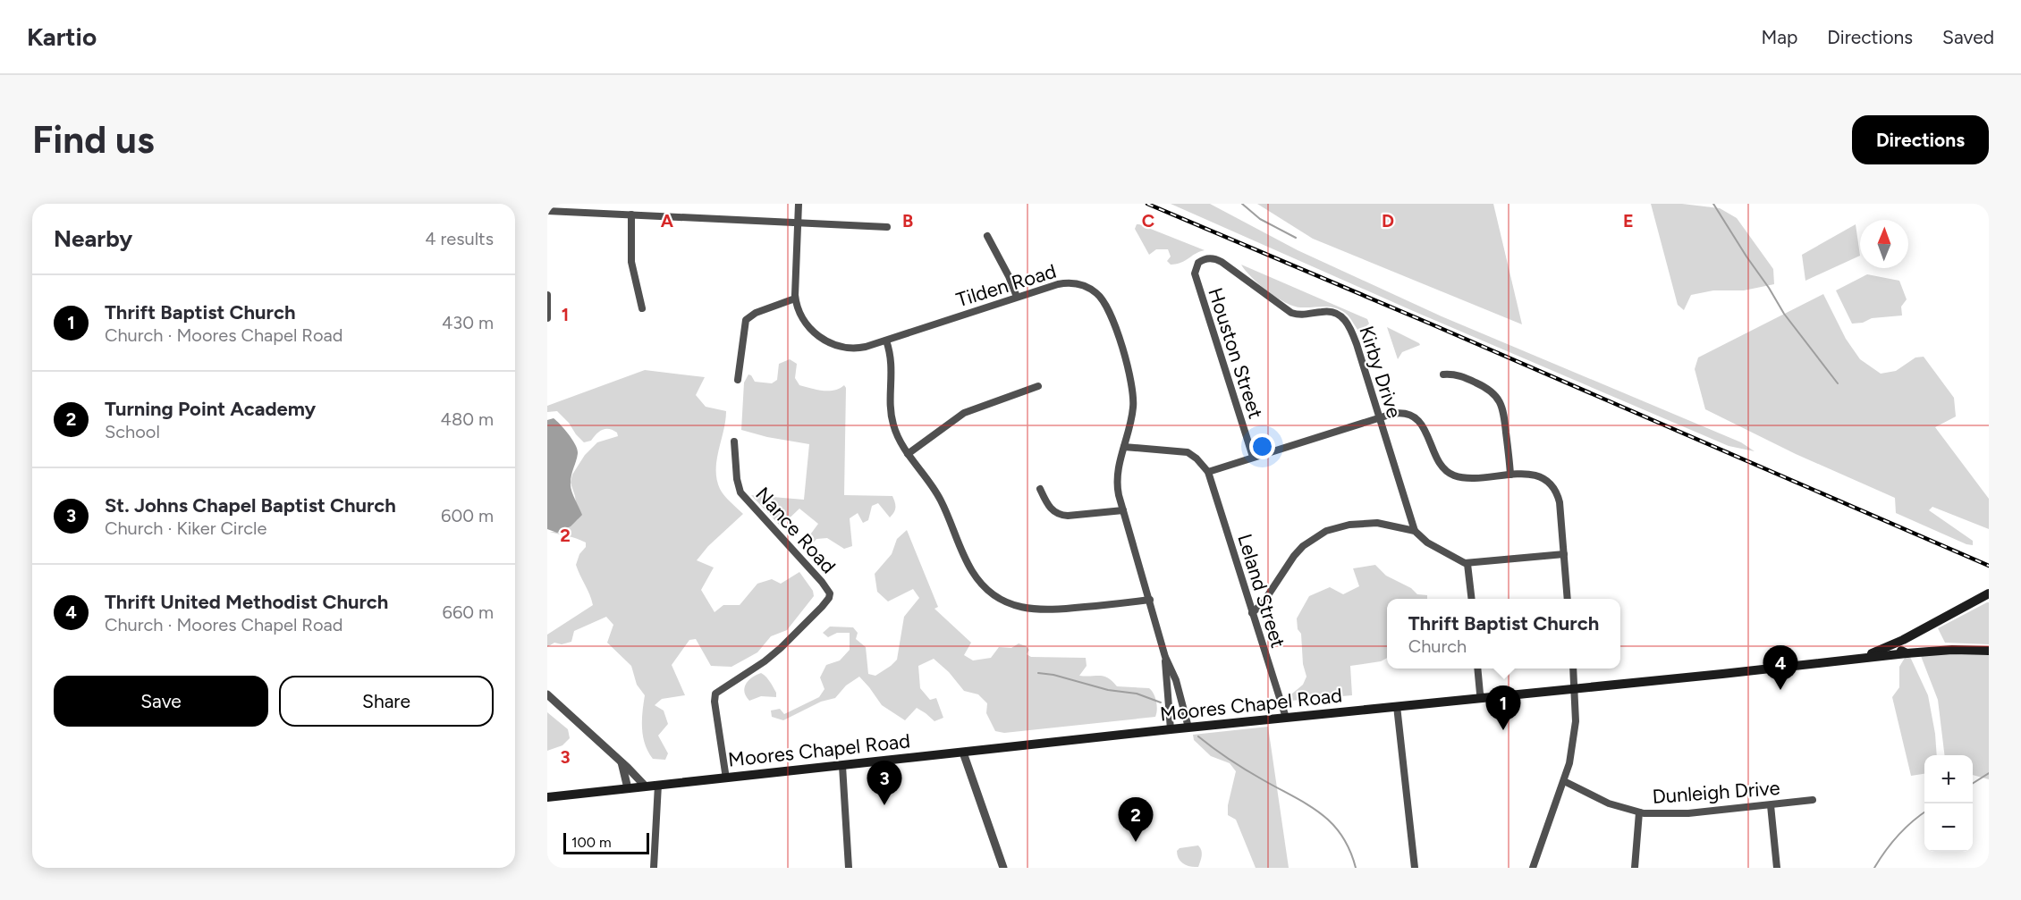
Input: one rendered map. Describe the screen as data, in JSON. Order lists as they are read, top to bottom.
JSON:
{
  "streets": {
    "main road": ["Moores Chapel Road"],
    "street": [
      "Tilden Road",
      "Houston Street",
      "Kirby Drive",
      "Nance Road",
      "Leland Street",
      "Dunleigh Drive"
    ]
  },
  "crossings": [
    ["Tilden Road", "Moores Chapel Road"],
    ["Houston Street", "Kirby Drive"],
    ["Nance Road", "Moores Chapel Road"],
    ["Leland Street", "Moores Chapel Road"]
  ],
  "scale_bar": "100 m",
  "north": "top",
  "page": {
    "header": "Kartio",
    "nav": ["Map", "Directions", "Saved"],
    "buttons": [
      "Directions",
      ["Save", "Share"]
    ],
    "title": "Find us",
    "heading": ["Nearby", "4 results"],
    "list": [
      {
        "mark": "1",
        "name": "Thrift Baptist Church",
        "note": "Church · Moores Chapel Road",
        "value": "430 m"
      },
      {
        "mark": "2",
        "name": "Turning Point Academy",
        "note": "School",
        "value": "480 m"
      },
      {
        "mark": "3",
        "name": "St. Johns Chapel Baptist Church",
        "note": "Church · Kiker Circle",
        "value": "600 m"
      },
      {
        "mark": "4",
        "name": "Thrift United Methodist Church",
        "note": "Church · Moores Chapel Road",
        "value": "660 m"
      }
    ],
    "popup": ["Thrift Baptist Church", "Church"],
    "pins": [
      "4",
      "1",
      "3",
      "2"
    ],
    "map_buttons": ["+", "−"],
    "scale": "100 m"
  },
  "grid": {
    "columns": [
      "A",
      "B",
      "C",
      "D",
      "E"
    ],
    "rows": ["1", "2", "3"]
  }
}
